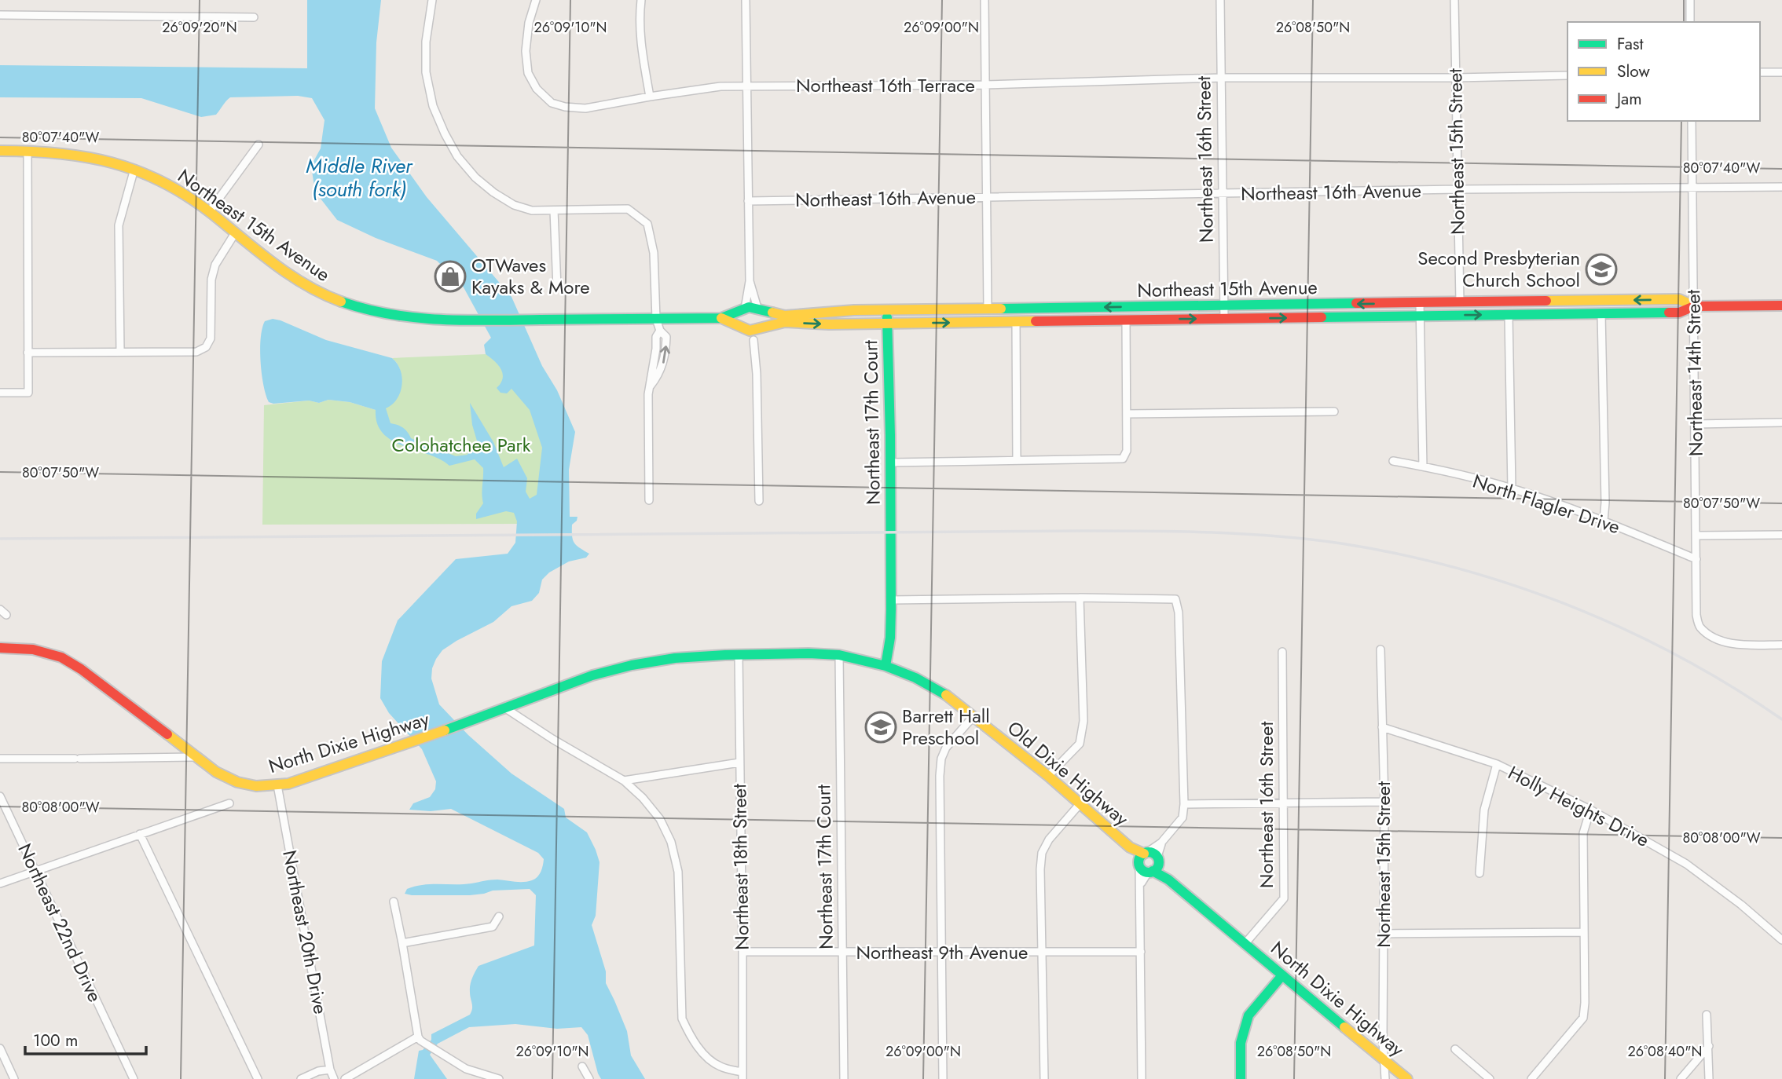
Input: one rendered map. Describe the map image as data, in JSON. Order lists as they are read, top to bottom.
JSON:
{
  "streets": {
    "street": [
      "Northeast 16th Terrace",
      "Northeast 15th Street",
      "Northeast 16th Street",
      "Northeast 16th Avenue",
      "Northeast 15th Avenue",
      "Northeast 14th Street",
      "Northeast 17th Court",
      "North Flagler Drive",
      "North Dixie Highway",
      "Old Dixie Highway",
      "Holly Heights Drive",
      "Northeast 18th Street",
      "Northeast 22nd Drive",
      "Northeast 20th Drive",
      "Northeast 9th Avenue"
    ]
  },
  "crossings": [
    ["Northeast 16th Terrace", "Northeast 15th Street"],
    ["Northeast 16th Terrace", "Northeast 16th Street"],
    ["Northeast 15th Street", "Northeast 16th Avenue"],
    ["Northeast 15th Street", "Northeast 15th Avenue"],
    ["Northeast 15th Street", "North Dixie Highway"],
    ["Northeast 15th Street", "Holly Heights Drive"],
    ["Northeast 16th Street", "Northeast 16th Avenue"],
    ["Northeast 16th Street", "Northeast 15th Avenue"],
    ["Northeast 16th Street", "North Dixie Highway"],
    ["Northeast 16th Avenue", "Northeast 14th Street"],
    ["Northeast 15th Avenue", "Northeast 14th Street"],
    ["Northeast 15th Avenue", "Northeast 17th Court"],
    ["Northeast 14th Street", "North Flagler Drive"],
    ["Northeast 17th Court", "Old Dixie Highway"],
    ["Northeast 17th Court", "Northeast 9th Avenue"],
    ["North Dixie Highway", "Old Dixie Highway"],
    ["North Dixie Highway", "Northeast 18th Street"],
    ["North Dixie Highway", "Northeast 20th Drive"],
    ["Old Dixie Highway", "Northeast 18th Street"],
    ["Northeast 18th Street", "Northeast 9th Avenue"]
  ],
  "water": ["Middle River (south fork)"],
  "parks": ["Colohatchee Park"],
  "places": {
    "school or university": ["Second Presbyterian Church School", "Barrett Hall Preschool"],
    "shop": ["OTWaves Kayaks & More"]
  },
  "legend": ["Fast", "Slow", "Jam"],
  "scale_bar": "100 m",
  "coordinates": [
    "26°09'20\"N",
    "26°09'10\"N",
    "26°09'00\"N",
    "26°08'50\"N",
    "80°07'40\"W",
    "80°07'50\"W",
    "80°08'00\"W",
    "26°08'40\"N"
  ]
}
